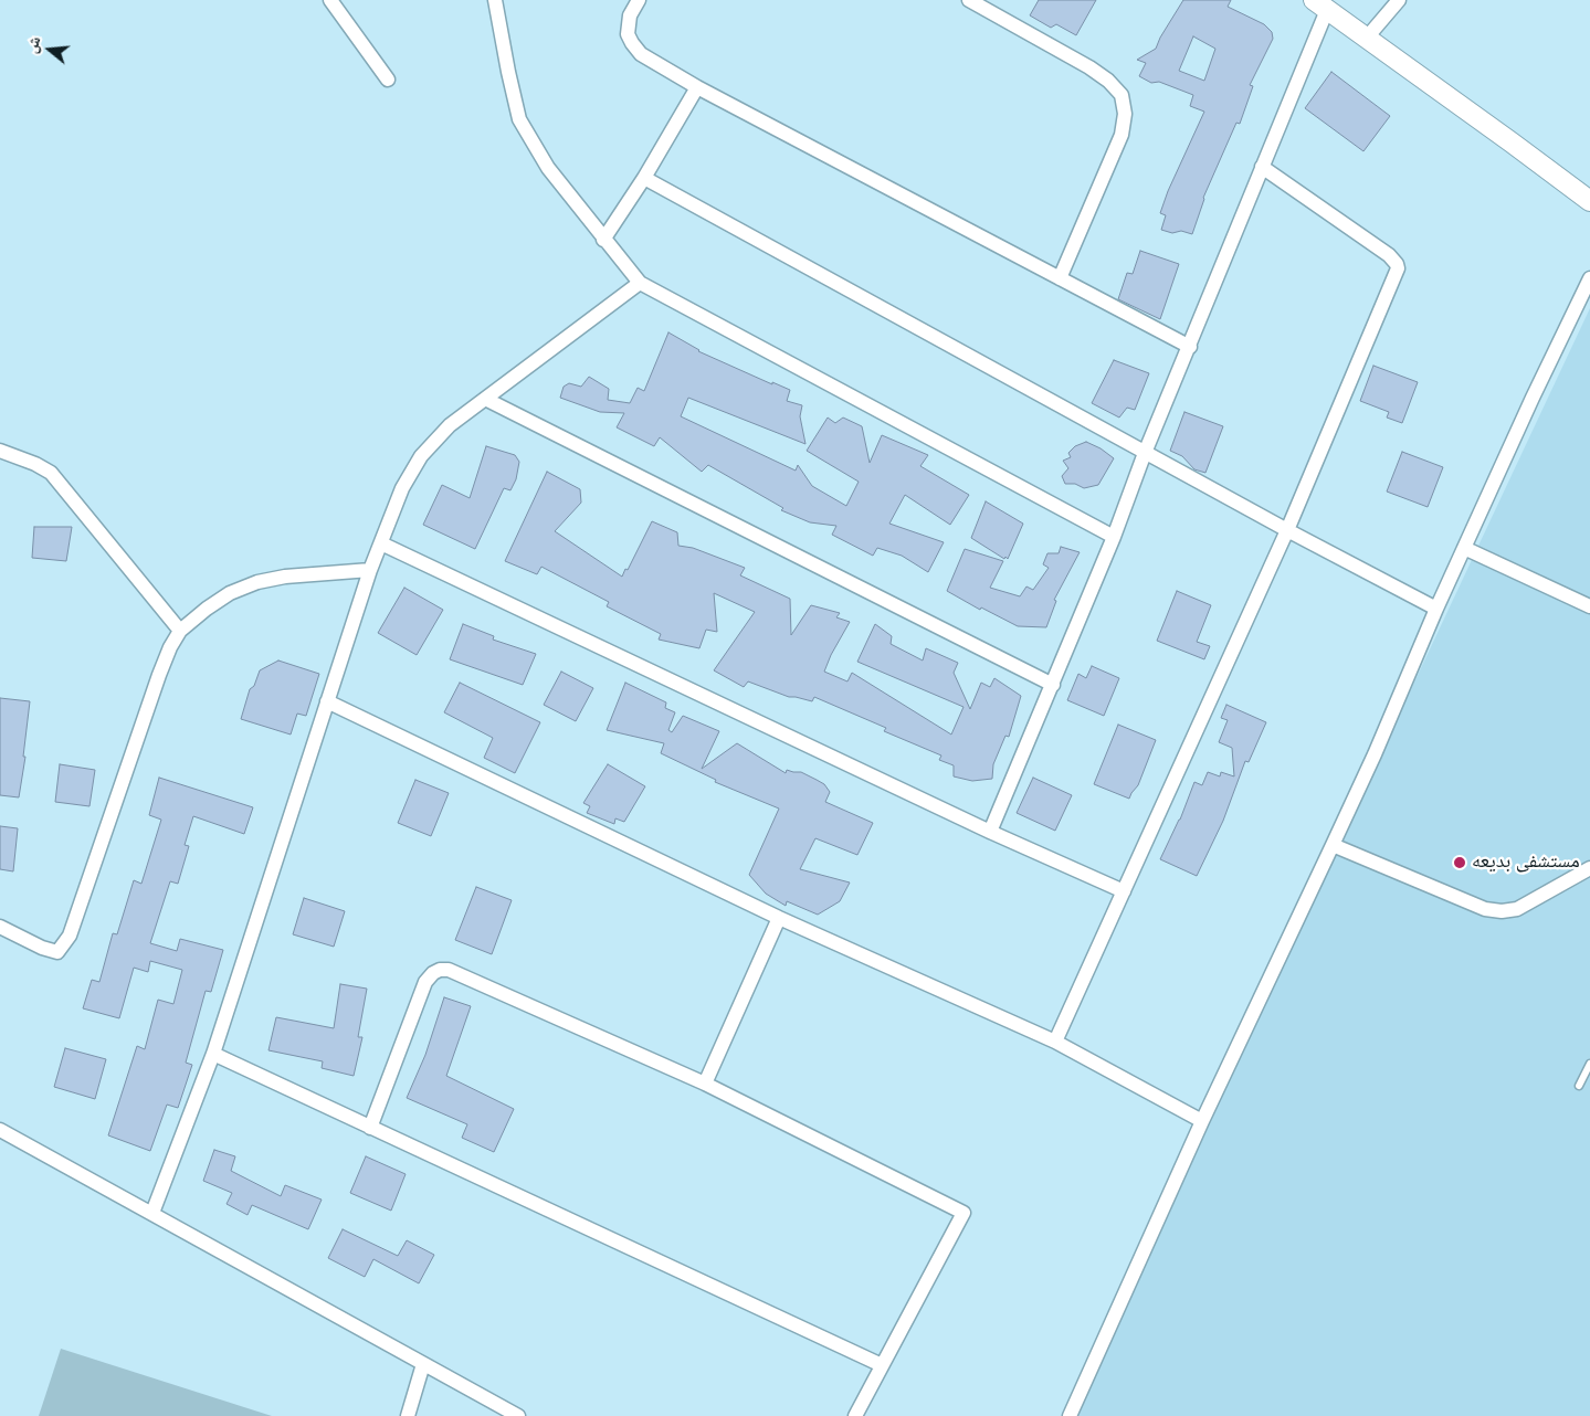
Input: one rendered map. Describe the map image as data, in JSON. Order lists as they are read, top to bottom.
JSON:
{
  "places": ["مستشفى بديعه"],
  "north": "left"
}
